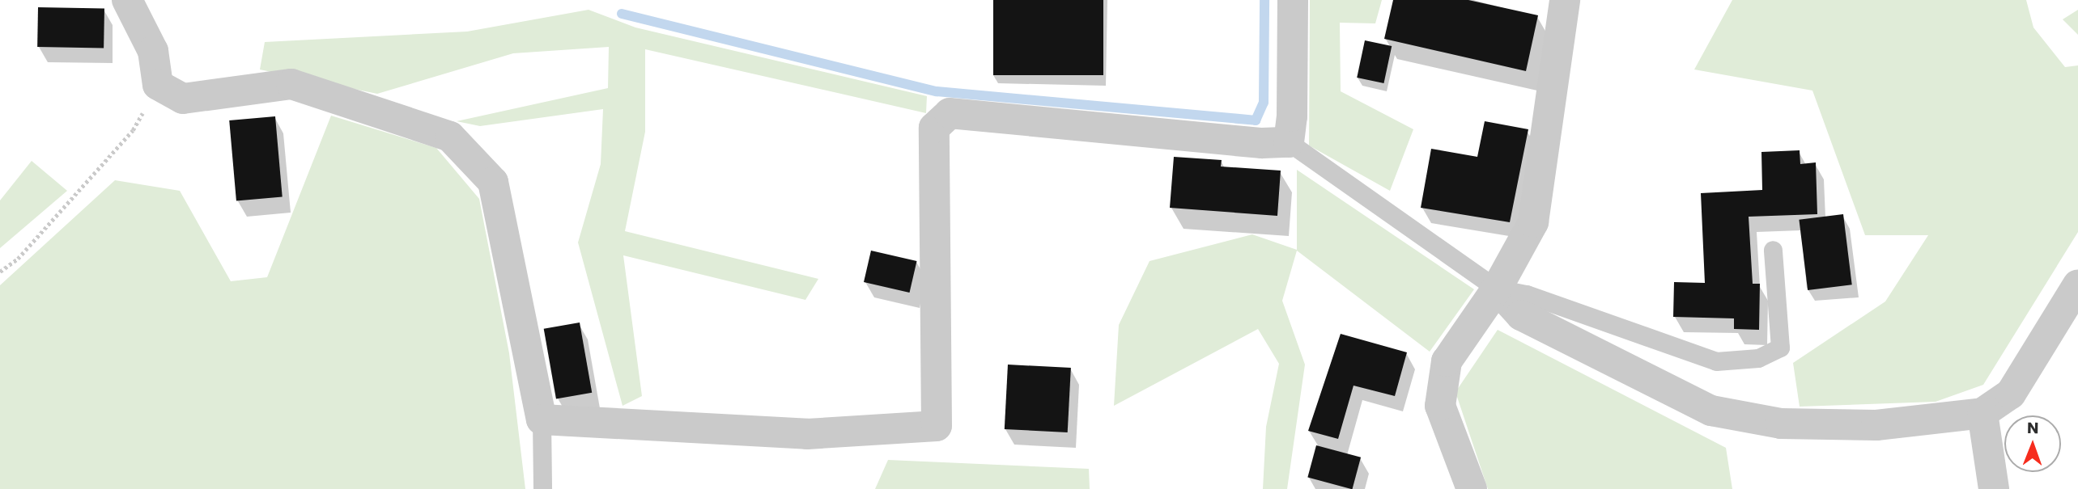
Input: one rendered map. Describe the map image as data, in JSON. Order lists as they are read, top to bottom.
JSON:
{
  "north": "top"
}
